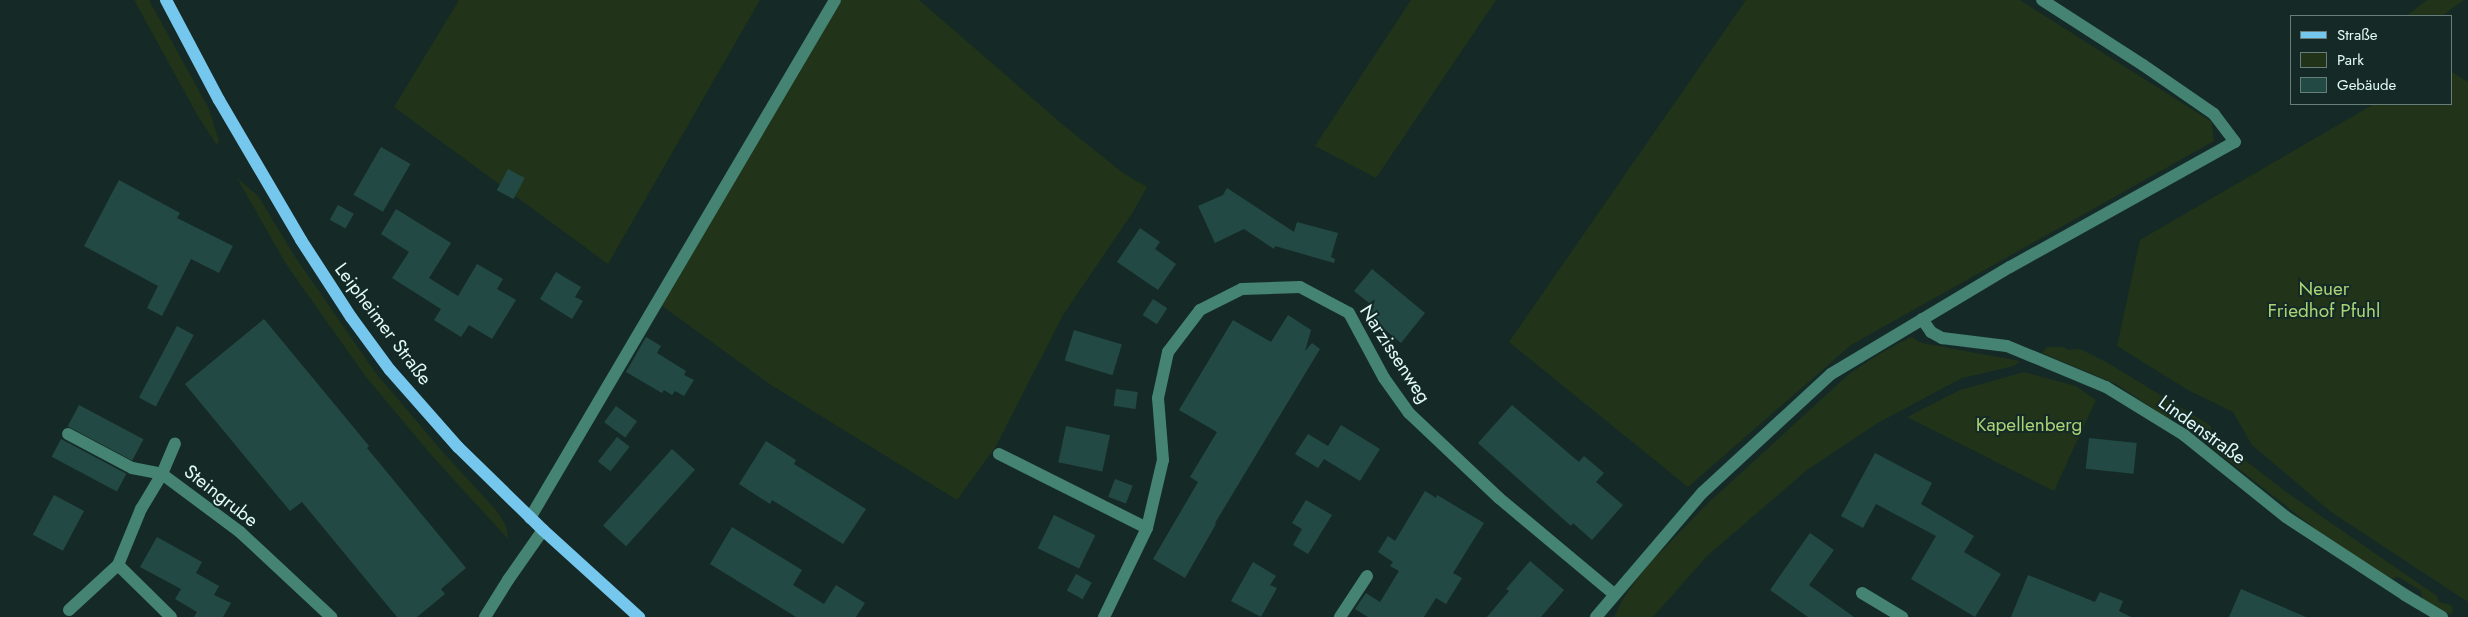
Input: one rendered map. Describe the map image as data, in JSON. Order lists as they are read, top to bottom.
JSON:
{
  "streets": {
    "main road": ["Leipheimer Straße"],
    "street": ["Narzissenweg", "Lindenstraße", "Steingrube"]
  },
  "parks": ["Neuer Friedhof Pfuhl", "Kapellenberg"],
  "legend": ["Straße", "Park", "Gebäude"]
}
